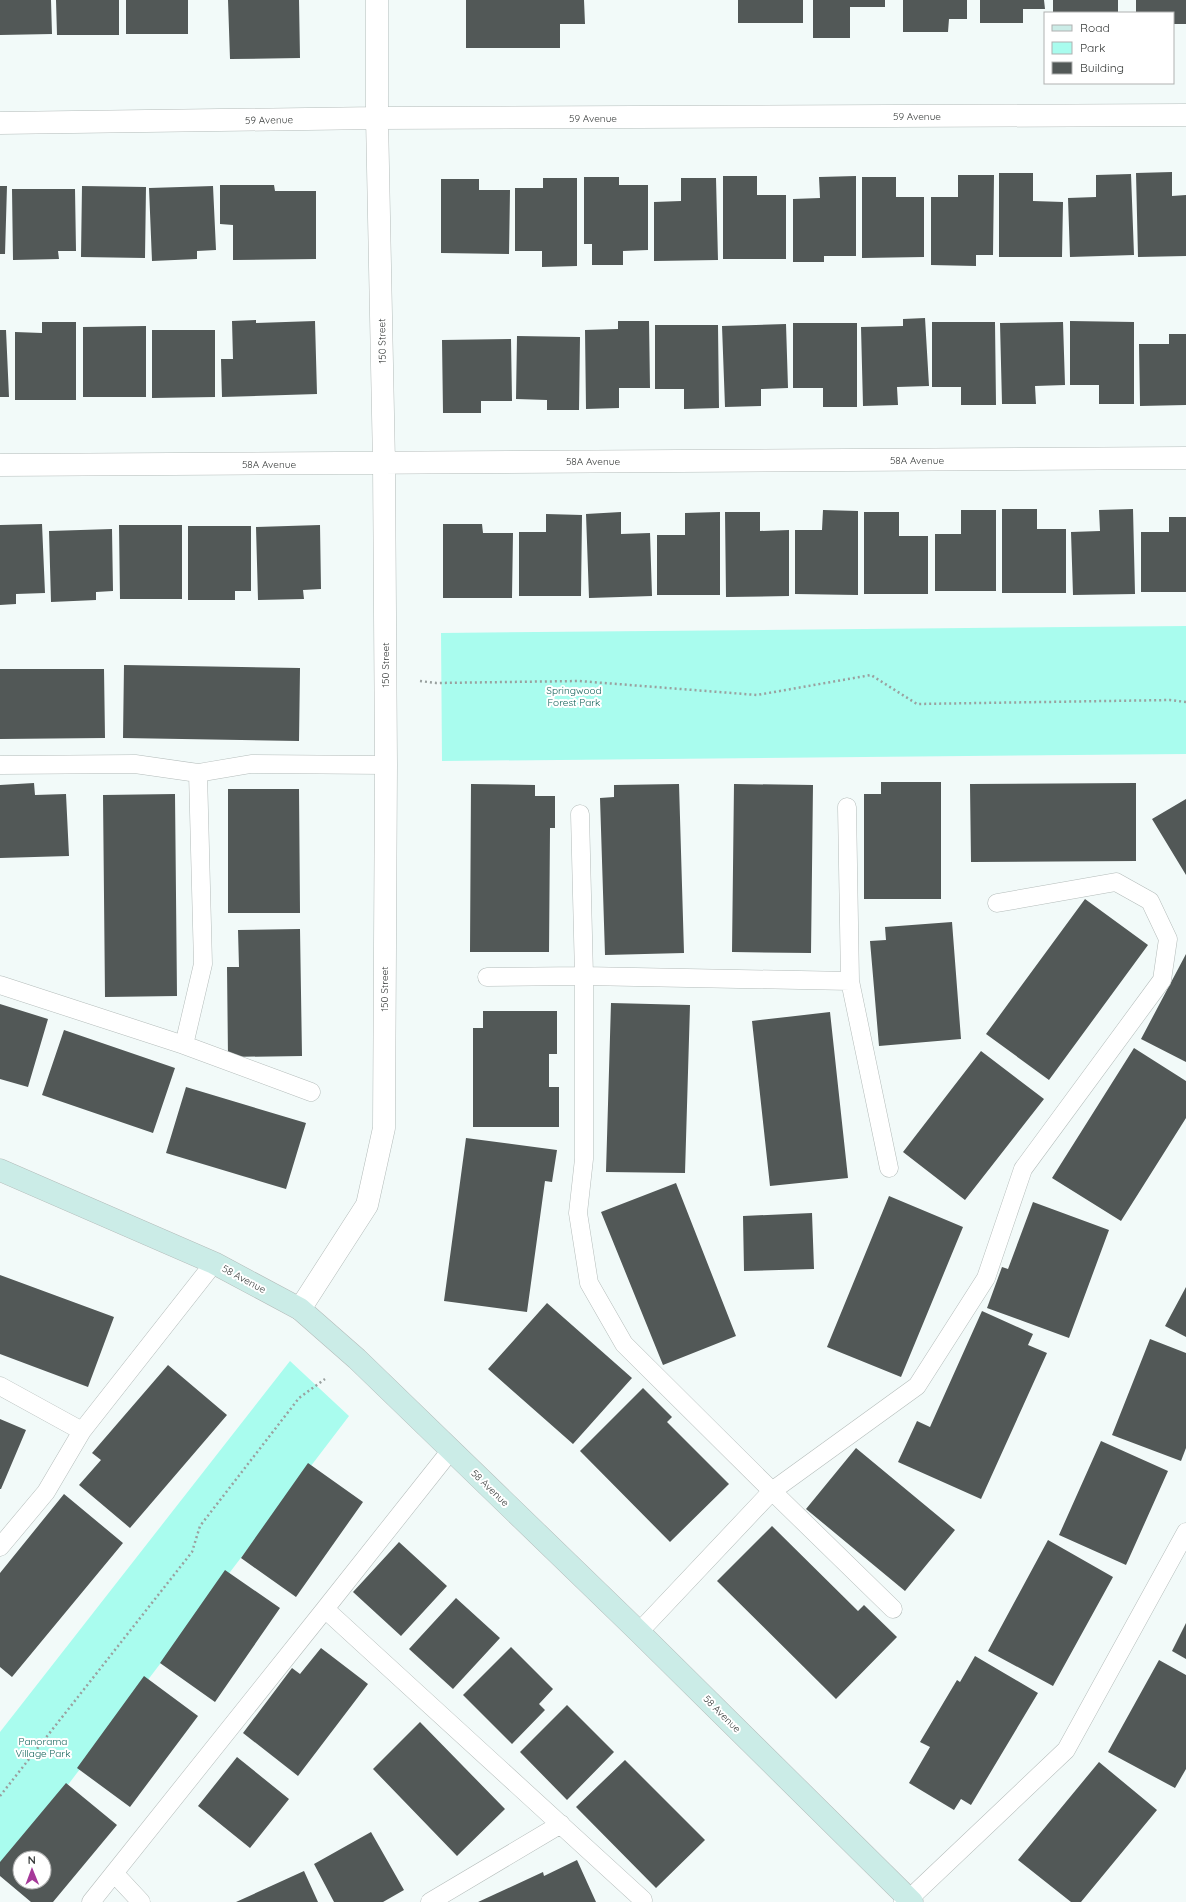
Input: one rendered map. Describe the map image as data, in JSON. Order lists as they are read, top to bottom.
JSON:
{
  "streets": {
    "street": [
      "59 Avenue",
      "150 Street",
      "58A Avenue",
      "58 Avenue"
    ]
  },
  "crossings": [
    ["59 Avenue", "150 Street"],
    ["150 Street", "58A Avenue"],
    ["150 Street", "58 Avenue"]
  ],
  "parks": ["Springwood Forest Park", "Panorama Village Park"],
  "legend": ["Road", "Park", "Building"],
  "north": "top"
}
